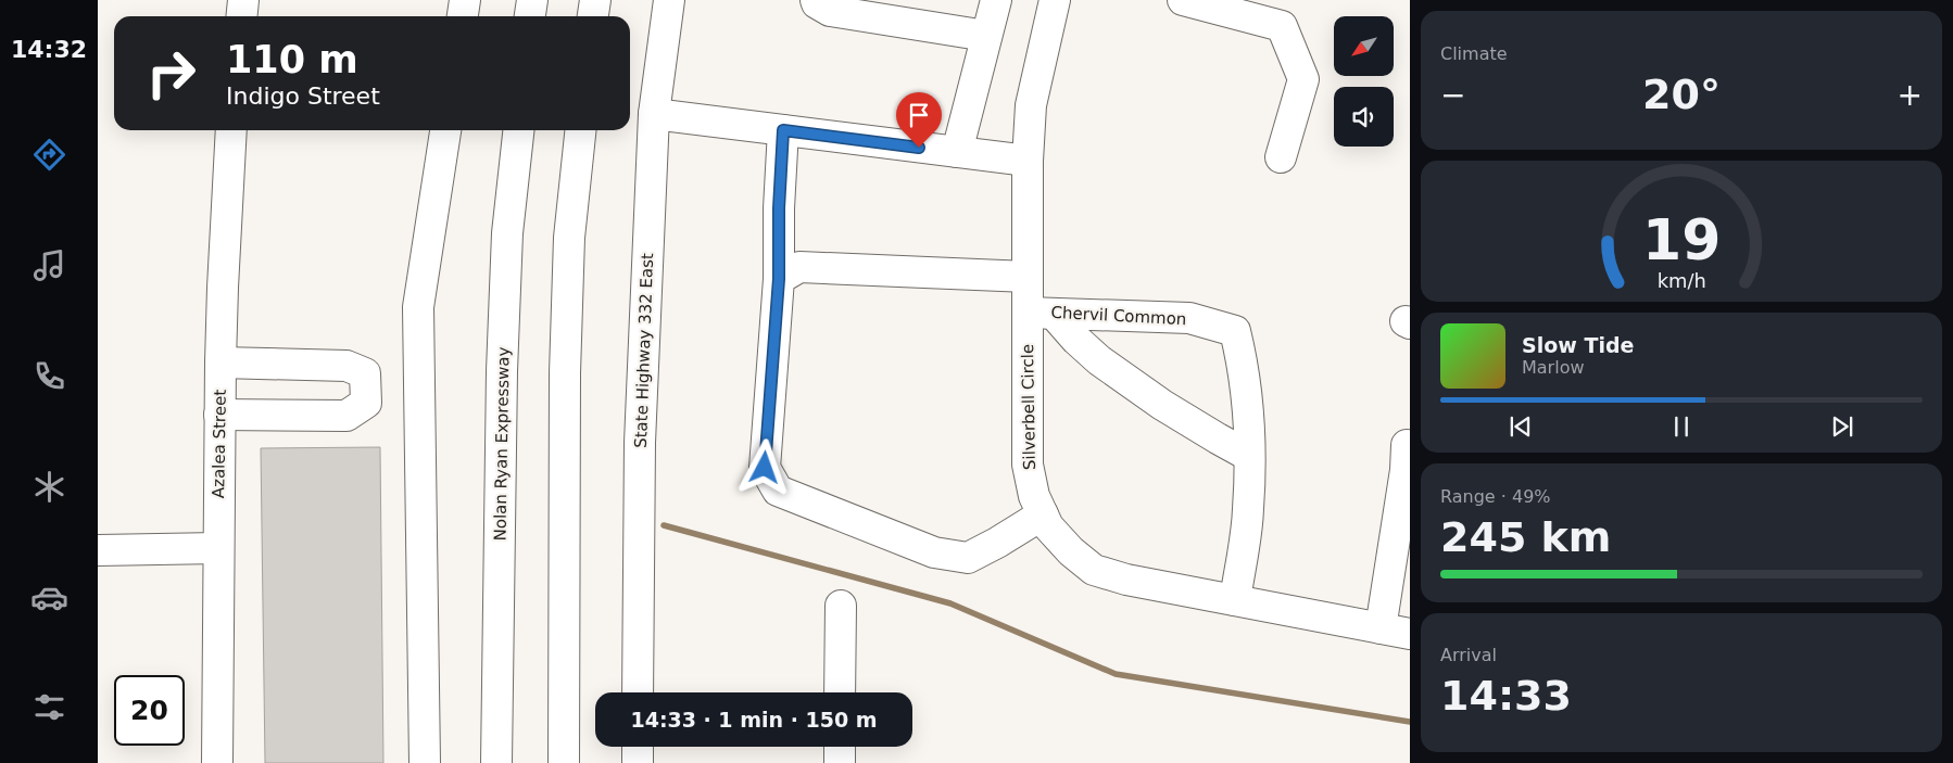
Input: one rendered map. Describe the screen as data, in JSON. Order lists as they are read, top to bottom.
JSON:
{
  "streets": {
    "main road": [
      "Chervil Common",
      "State Highway 332 East",
      "Silverbell Circle",
      "Azalea Street",
      "Nolan Ryan Expressway"
    ]
  },
  "crossings": [
    ["Chervil Common", "Silverbell Circle"]
  ],
  "north": "bottom left",
  "page": {
    "tabs": "14:32",
    "tile": [
      "Climate",
      ["Range · 49%", "245 km"],
      ["Arrival", "14:33"]
    ],
    "turn": ["110 m", "Indigo Street"],
    "heat": ["−", "20°", "+"],
    "song": ["Slow Tide", "Marlow"],
    "limit": "20",
    "trip": "14:33 · 1 min · 150 m",
    "gauge": ["19", "km/h"]
  }
}
